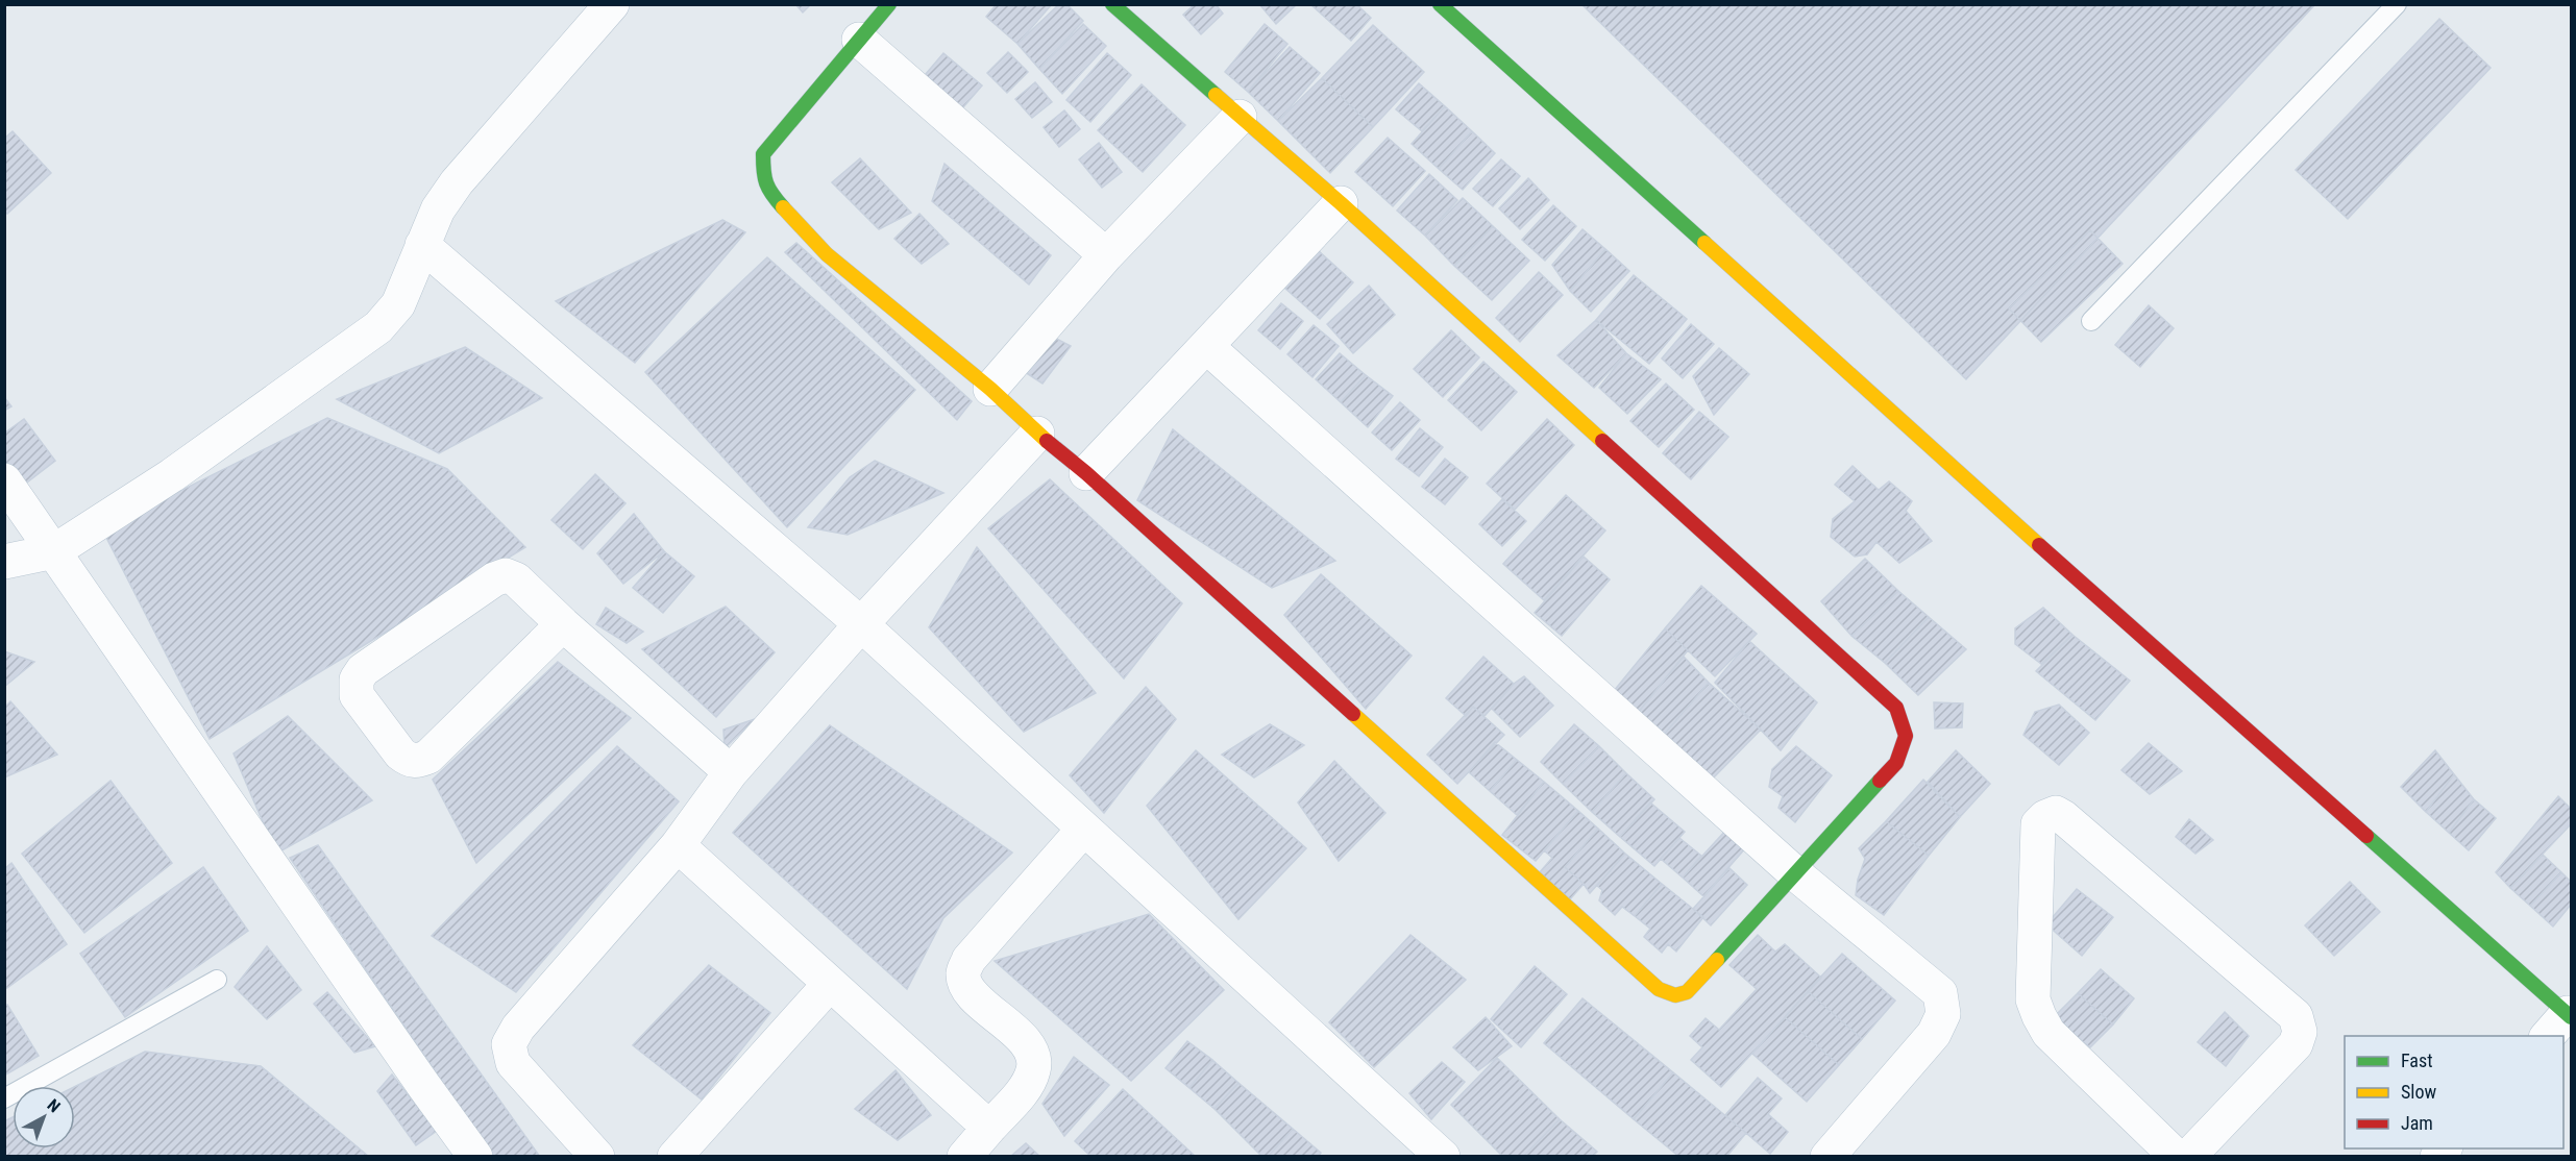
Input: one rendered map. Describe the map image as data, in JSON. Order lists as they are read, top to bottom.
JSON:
{
  "legend": ["Fast", "Slow", "Jam"],
  "north": "top right"
}
